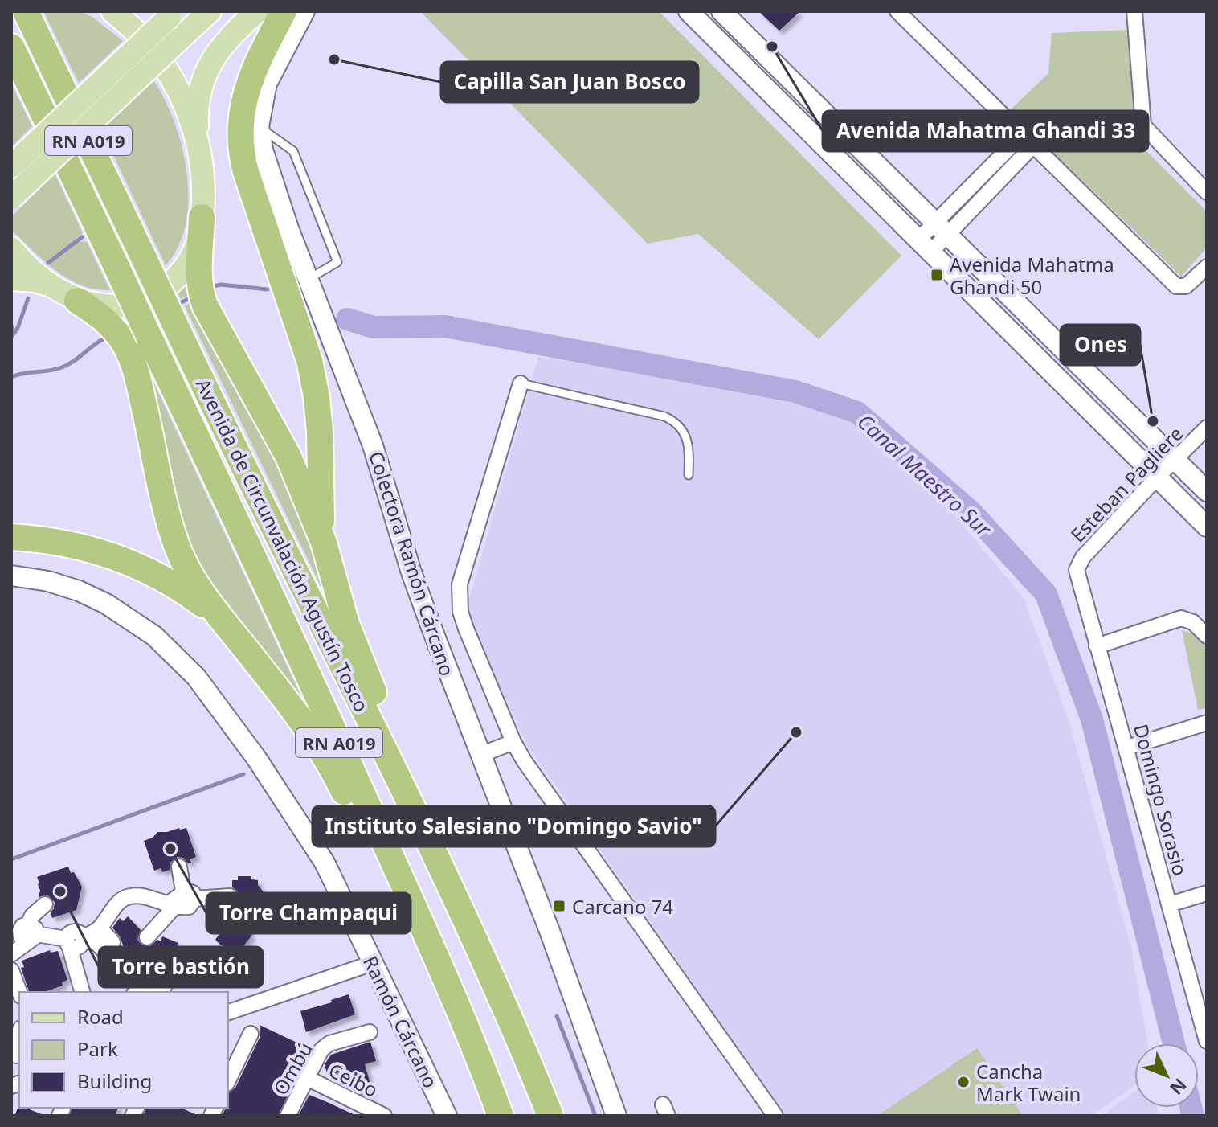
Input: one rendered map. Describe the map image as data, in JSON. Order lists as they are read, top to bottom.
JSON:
{
  "streets": {
    "highway": ["RN A019", "Avenida de Circunvalación Agustín Tosco"],
    "main road": ["Colectora Ramón Cárcano", "Ramón Cárcano"],
    "street": [
      "Esteban Pagliere",
      "Domingo Sorasio",
      "Ombú",
      "Ceibo"
    ]
  },
  "crossings": [
    ["Esteban Pagliere", "Domingo Sorasio"],
    ["Ombú", "Ceibo"]
  ],
  "water": ["Canal Maestro Sur"],
  "places": {
    "other": [
      "Avenida Mahatma Ghandi 33",
      "Capilla San Juan Bosco",
      "Ones",
      "Instituto Salesiano \"Domingo Savio\"",
      "Torre Champaqui",
      "Torre bastión",
      "Cancha Mark Twain"
    ],
    "transit": ["Avenida Mahatma Ghandi 50", "Carcano 74"]
  },
  "legend": ["Road", "Park", "Building"],
  "north": "bottom right"
}
